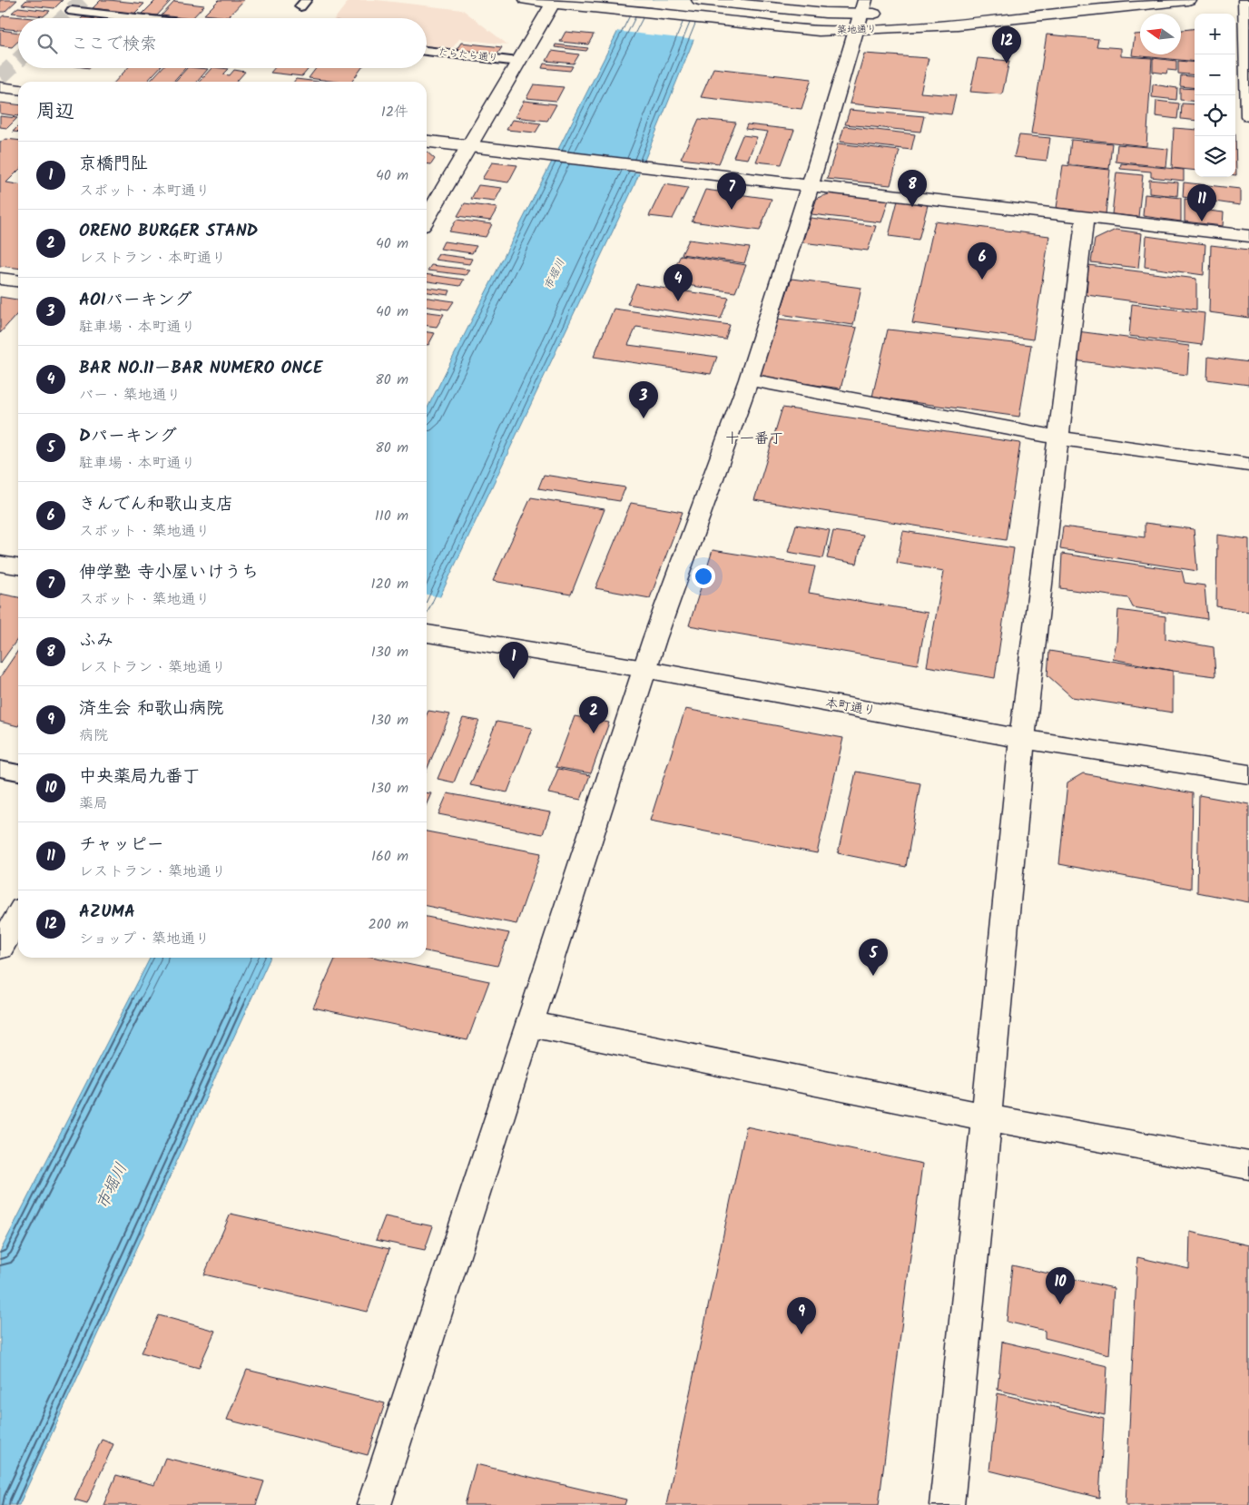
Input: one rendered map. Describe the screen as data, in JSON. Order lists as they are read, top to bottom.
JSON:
{
  "streets": {
    "street": ["築地通り", "本町通り"],
    "lane": ["たらたら通り"]
  },
  "districts": ["十一番丁"],
  "water": ["市堀川"],
  "north": "left",
  "page": {
    "map_buttons": ["+", "−"],
    "search": "ここで検索",
    "pins": [
      "12",
      "8",
      "7",
      "11",
      "6",
      "4",
      "3",
      "1",
      "2",
      "5",
      "10",
      "9"
    ],
    "heading": ["周辺", "12件"],
    "list": [
      {
        "mark": "1",
        "name": "京橋門阯",
        "note": "スポット · 本町通り",
        "value": "40 m"
      },
      {
        "mark": "2",
        "name": "ORENO BURGER STAND",
        "note": "レストラン · 本町通り",
        "value": "40 m"
      },
      {
        "mark": "3",
        "name": "AOIパーキング",
        "note": "駐車場 · 本町通り",
        "value": "40 m"
      },
      {
        "mark": "4",
        "name": "BAR NO.11ーBAR NUMERO ONCE",
        "note": "バー · 築地通り",
        "value": "80 m"
      },
      {
        "mark": "5",
        "name": "Dパーキング",
        "note": "駐車場 · 本町通り",
        "value": "80 m"
      },
      {
        "mark": "6",
        "name": "きんでん和歌山支店",
        "note": "スポット · 築地通り",
        "value": "110 m"
      },
      {
        "mark": "7",
        "name": "伸学塾 寺小屋いけうち",
        "note": "スポット · 築地通り",
        "value": "120 m"
      },
      {
        "mark": "8",
        "name": "ふみ",
        "note": "レストラン · 築地通り",
        "value": "130 m"
      },
      {
        "mark": "9",
        "name": "済生会 和歌山病院",
        "note": "病院",
        "value": "130 m"
      },
      {
        "mark": "10",
        "name": "中央薬局九番丁",
        "note": "薬局",
        "value": "130 m"
      },
      {
        "mark": "11",
        "name": "チャッピー",
        "note": "レストラン · 築地通り",
        "value": "160 m"
      },
      {
        "mark": "12",
        "name": "AZUMA",
        "note": "ショップ · 築地通り",
        "value": "200 m"
      }
    ]
  }
}
